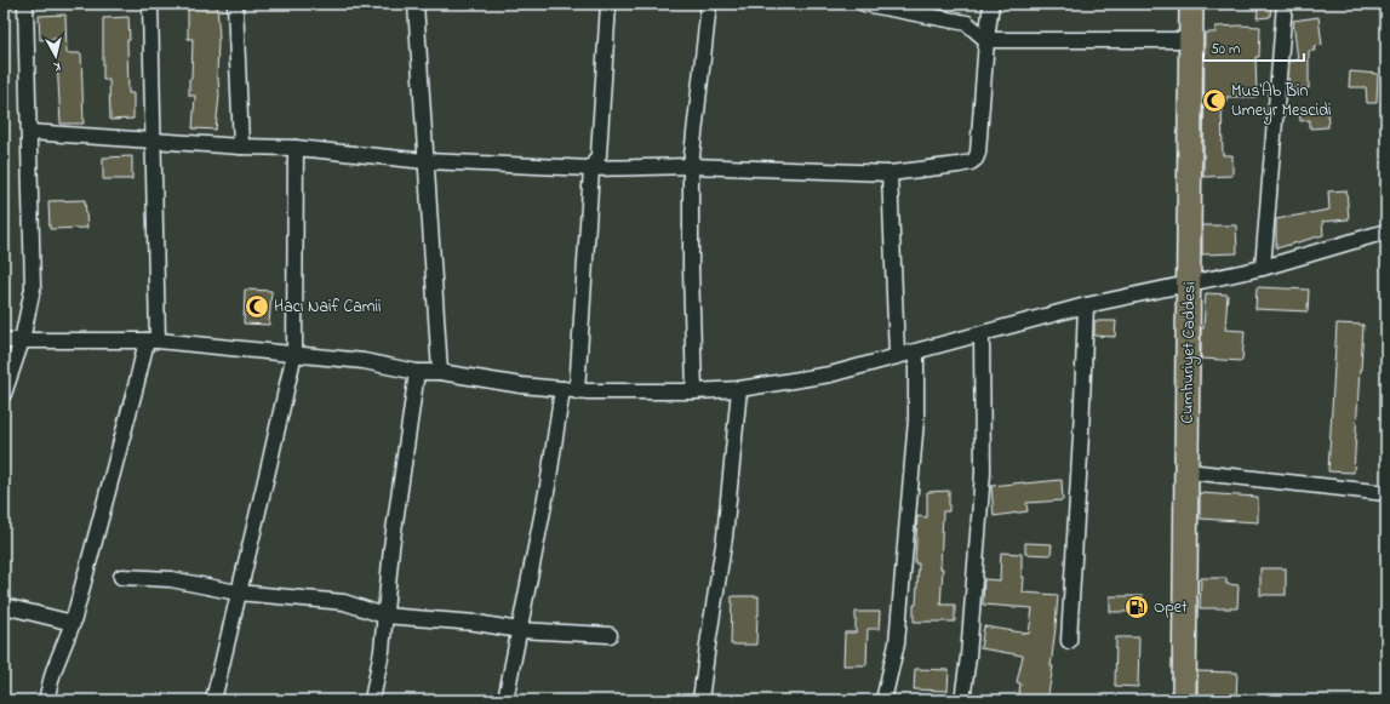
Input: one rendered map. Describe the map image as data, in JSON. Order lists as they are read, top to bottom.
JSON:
{
  "streets": {
    "main road": ["Cumhuriyet Caddesi"]
  },
  "places": {
    "mosque": ["Mus'Ab Bin Umeyr Mescidi", "Hacı Naif Camii"],
    "fuel station": ["Opet"]
  },
  "scale_bar": "50 m",
  "north": "bottom"
}
